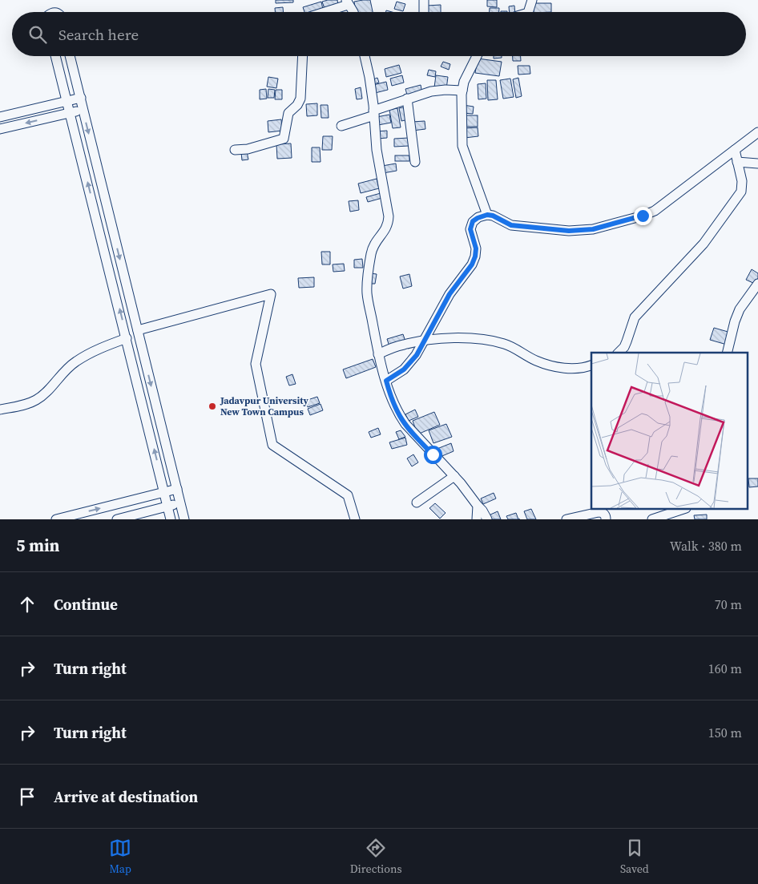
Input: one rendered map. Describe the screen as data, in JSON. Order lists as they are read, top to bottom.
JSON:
{
  "places": ["Jadavpur University New Town Campus"],
  "page": {
    "search": "Search here",
    "heading": ["5 min", "Walk · 380 m"],
    "list": [
      ["Continue", "70 m"],
      ["Turn right", "160 m"],
      ["Turn right", "150 m"],
      "Arrive at destination"
    ],
    "nav": ["Map", "Directions", "Saved"]
  }
}
